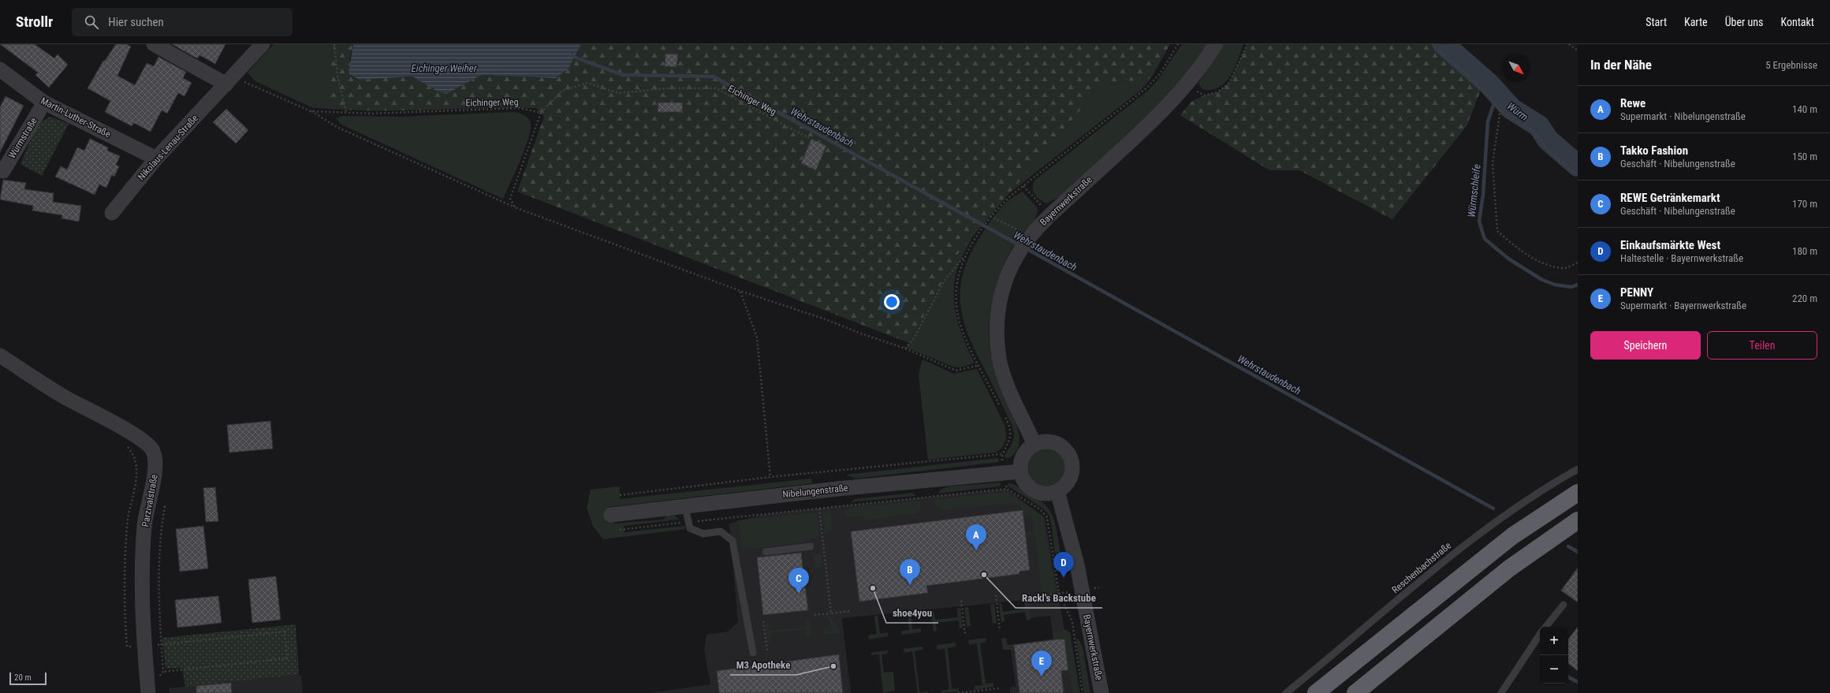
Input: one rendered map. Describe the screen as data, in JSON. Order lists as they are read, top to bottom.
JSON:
{
  "streets": {
    "street": [
      "Martin-Luther-Straße",
      "Würmstraße",
      "Nikolaus-Lenau-Straße",
      "Bayernwerkstraße",
      "Nibelungenstraße",
      "Parzivalstraße"
    ],
    "lane": ["Reschenbachstraße"],
    "path": ["Eichinger Weg"]
  },
  "crossings": [
    ["Eichinger Weg", "Nikolaus-Lenau-Straße"],
    ["Martin-Luther-Straße", "Würmstraße"],
    ["Martin-Luther-Straße", "Nikolaus-Lenau-Straße"],
    ["Bayernwerkstraße", "Nibelungenstraße"]
  ],
  "water": [
    "Eichinger Weiher",
    "Würm",
    "Wehrstaudenbach",
    "Würmschleife"
  ],
  "places": ["Rackl's Backstube", "shoe4you", "M3 Apotheke"],
  "scale_bar": "20 m",
  "north": "bottom right",
  "page": {
    "header": "Strollr",
    "search": "Hier suchen",
    "nav": [
      "Start",
      "Karte",
      "Über uns",
      "Kontakt"
    ],
    "heading": ["In der Nähe", "5 Ergebnisse"],
    "list": [
      {
        "mark": "A",
        "name": "Rewe",
        "note": "Supermarkt · Nibelungenstraße",
        "value": "140 m"
      },
      {
        "mark": "B",
        "name": "Takko Fashion",
        "note": "Geschäft · Nibelungenstraße",
        "value": "150 m"
      },
      {
        "mark": "C",
        "name": "REWE Getränkemarkt",
        "note": "Geschäft · Nibelungenstraße",
        "value": "170 m"
      },
      {
        "mark": "D",
        "name": "Einkaufsmärkte West",
        "note": "Haltestelle · Bayernwerkstraße",
        "value": "180 m"
      },
      {
        "mark": "E",
        "name": "PENNY",
        "note": "Supermarkt · Bayernwerkstraße",
        "value": "220 m"
      }
    ],
    "buttons": ["Speichern", "Teilen"],
    "pins": [
      "A",
      "D",
      "B",
      "C",
      "E"
    ],
    "map_buttons": ["+", "−"],
    "scale": "20 m"
  }
}
